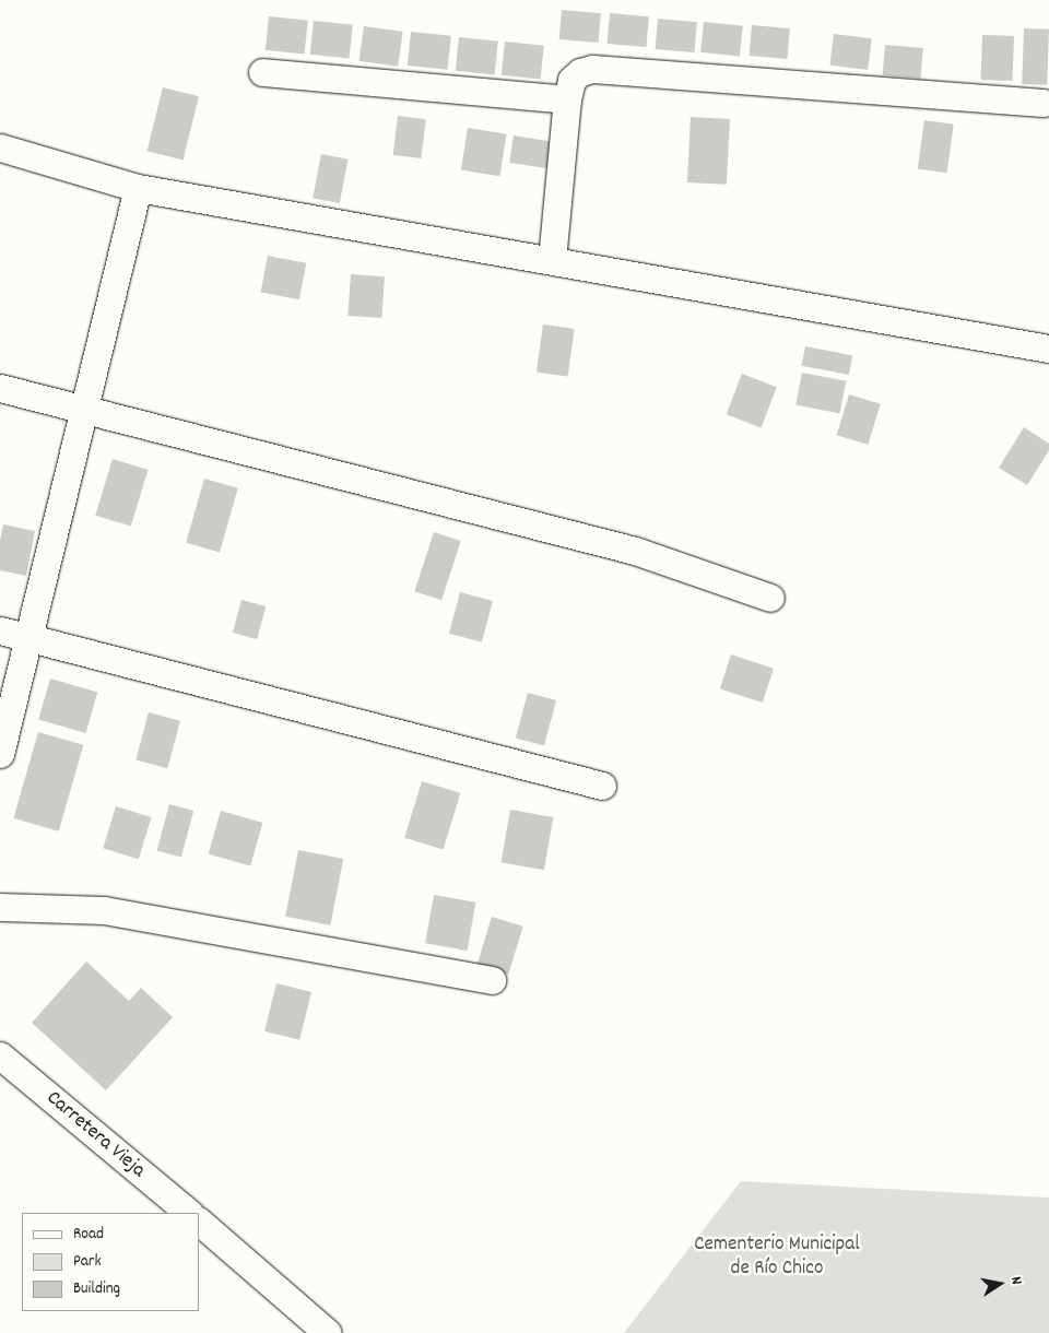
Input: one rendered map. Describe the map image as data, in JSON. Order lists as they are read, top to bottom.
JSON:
{
  "streets": {
    "street": ["Carretera Vieja"]
  },
  "parks": ["Cementerio Municipal de Río Chico"],
  "legend": ["Road", "Park", "Building"],
  "north": "right"
}
